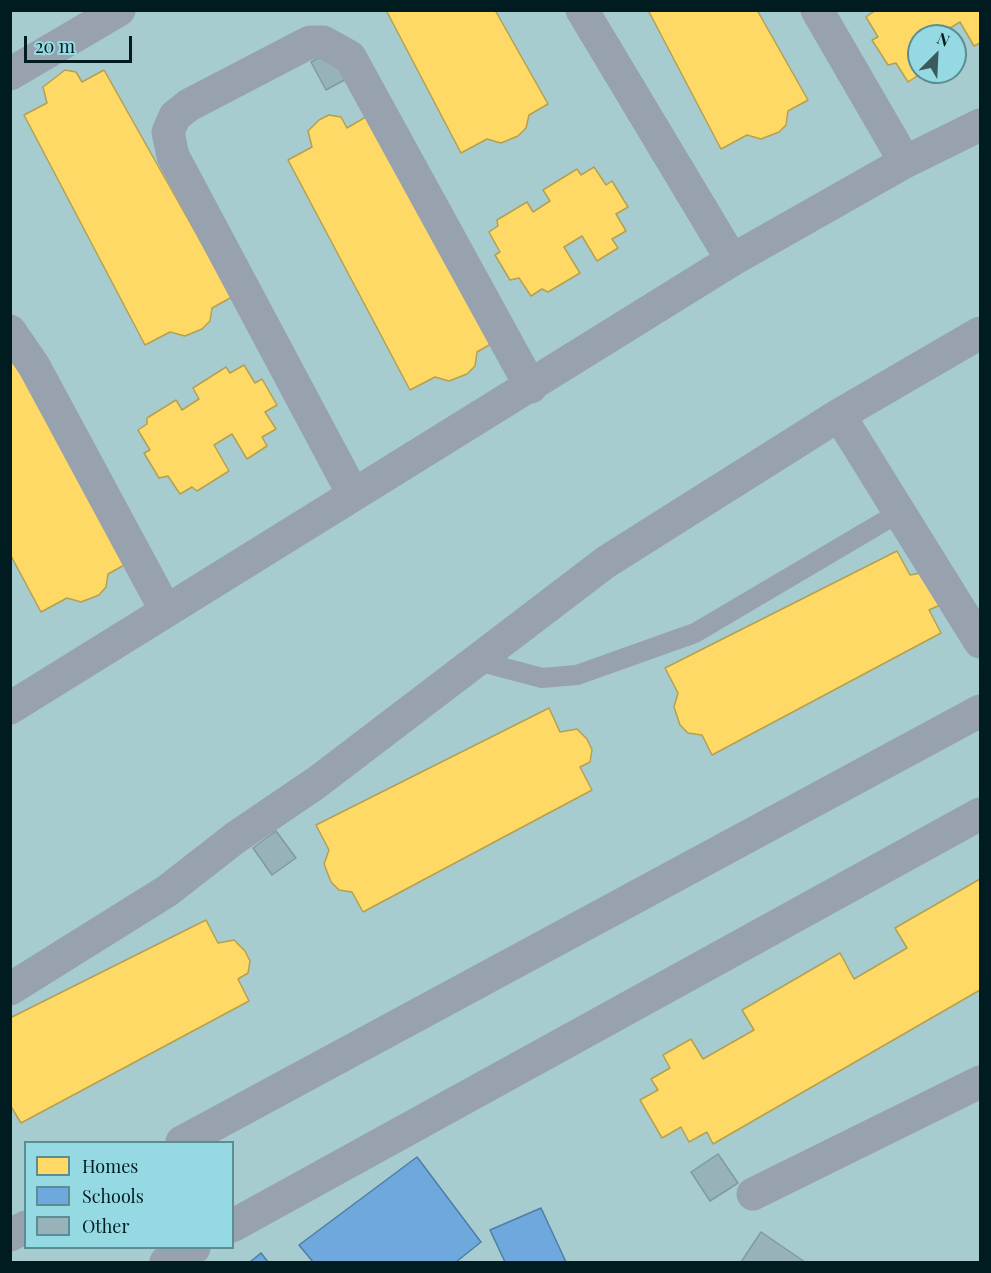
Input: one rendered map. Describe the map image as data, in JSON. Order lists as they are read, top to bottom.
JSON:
{
  "legend": ["Homes", "Schools", "Other"],
  "scale_bar": "20 m",
  "north": "top right"
}
